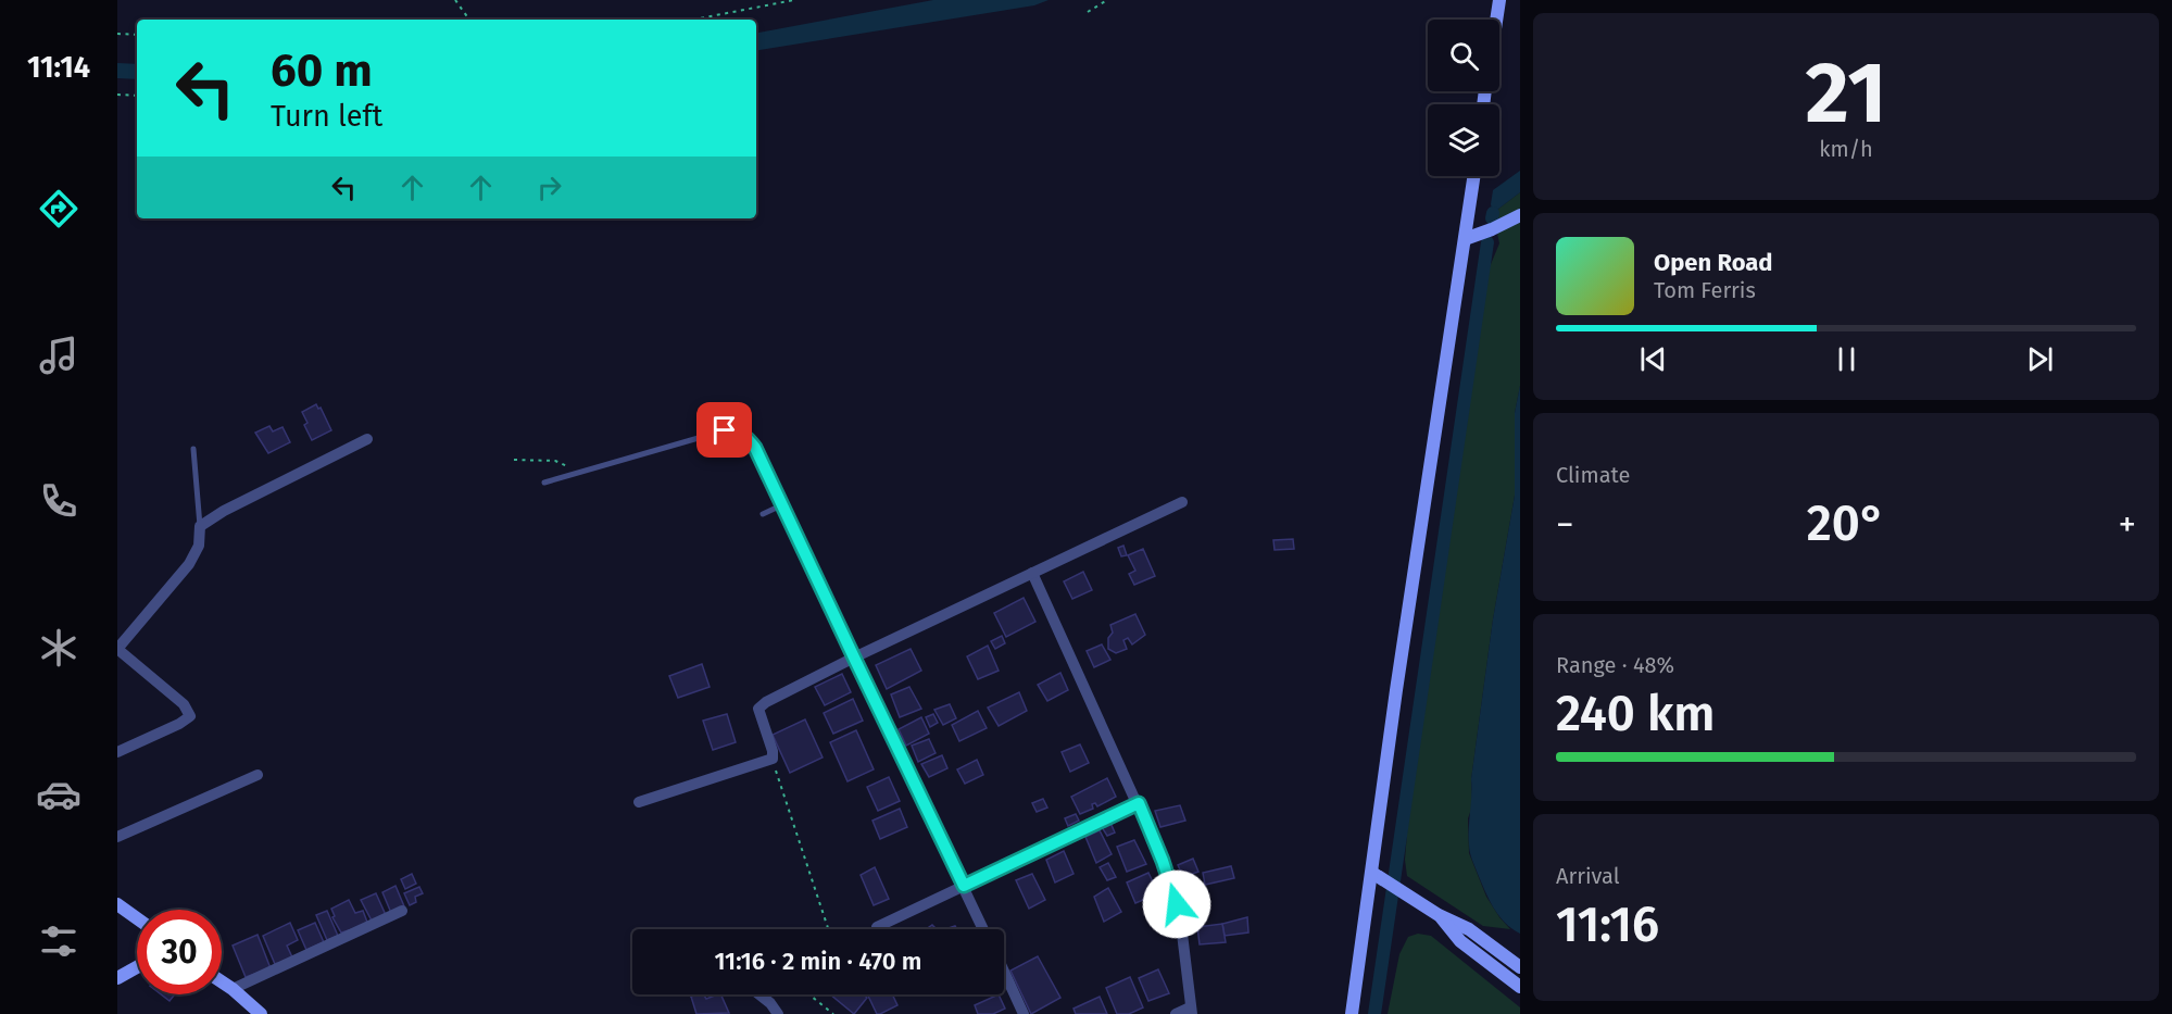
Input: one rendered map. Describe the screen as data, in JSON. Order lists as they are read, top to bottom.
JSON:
{
  "page": {
    "tabs": "11:14",
    "tile": [
      ["21", "km/h"],
      "Climate",
      ["Range · 48%", "240 km"],
      ["Arrival", "11:16"]
    ],
    "turn": ["60 m", "Turn left"],
    "song": ["Open Road", "Tom Ferris"],
    "heat": ["−", "20°", "+"],
    "limit": "30",
    "trip": "11:16 · 2 min · 470 m"
  }
}
